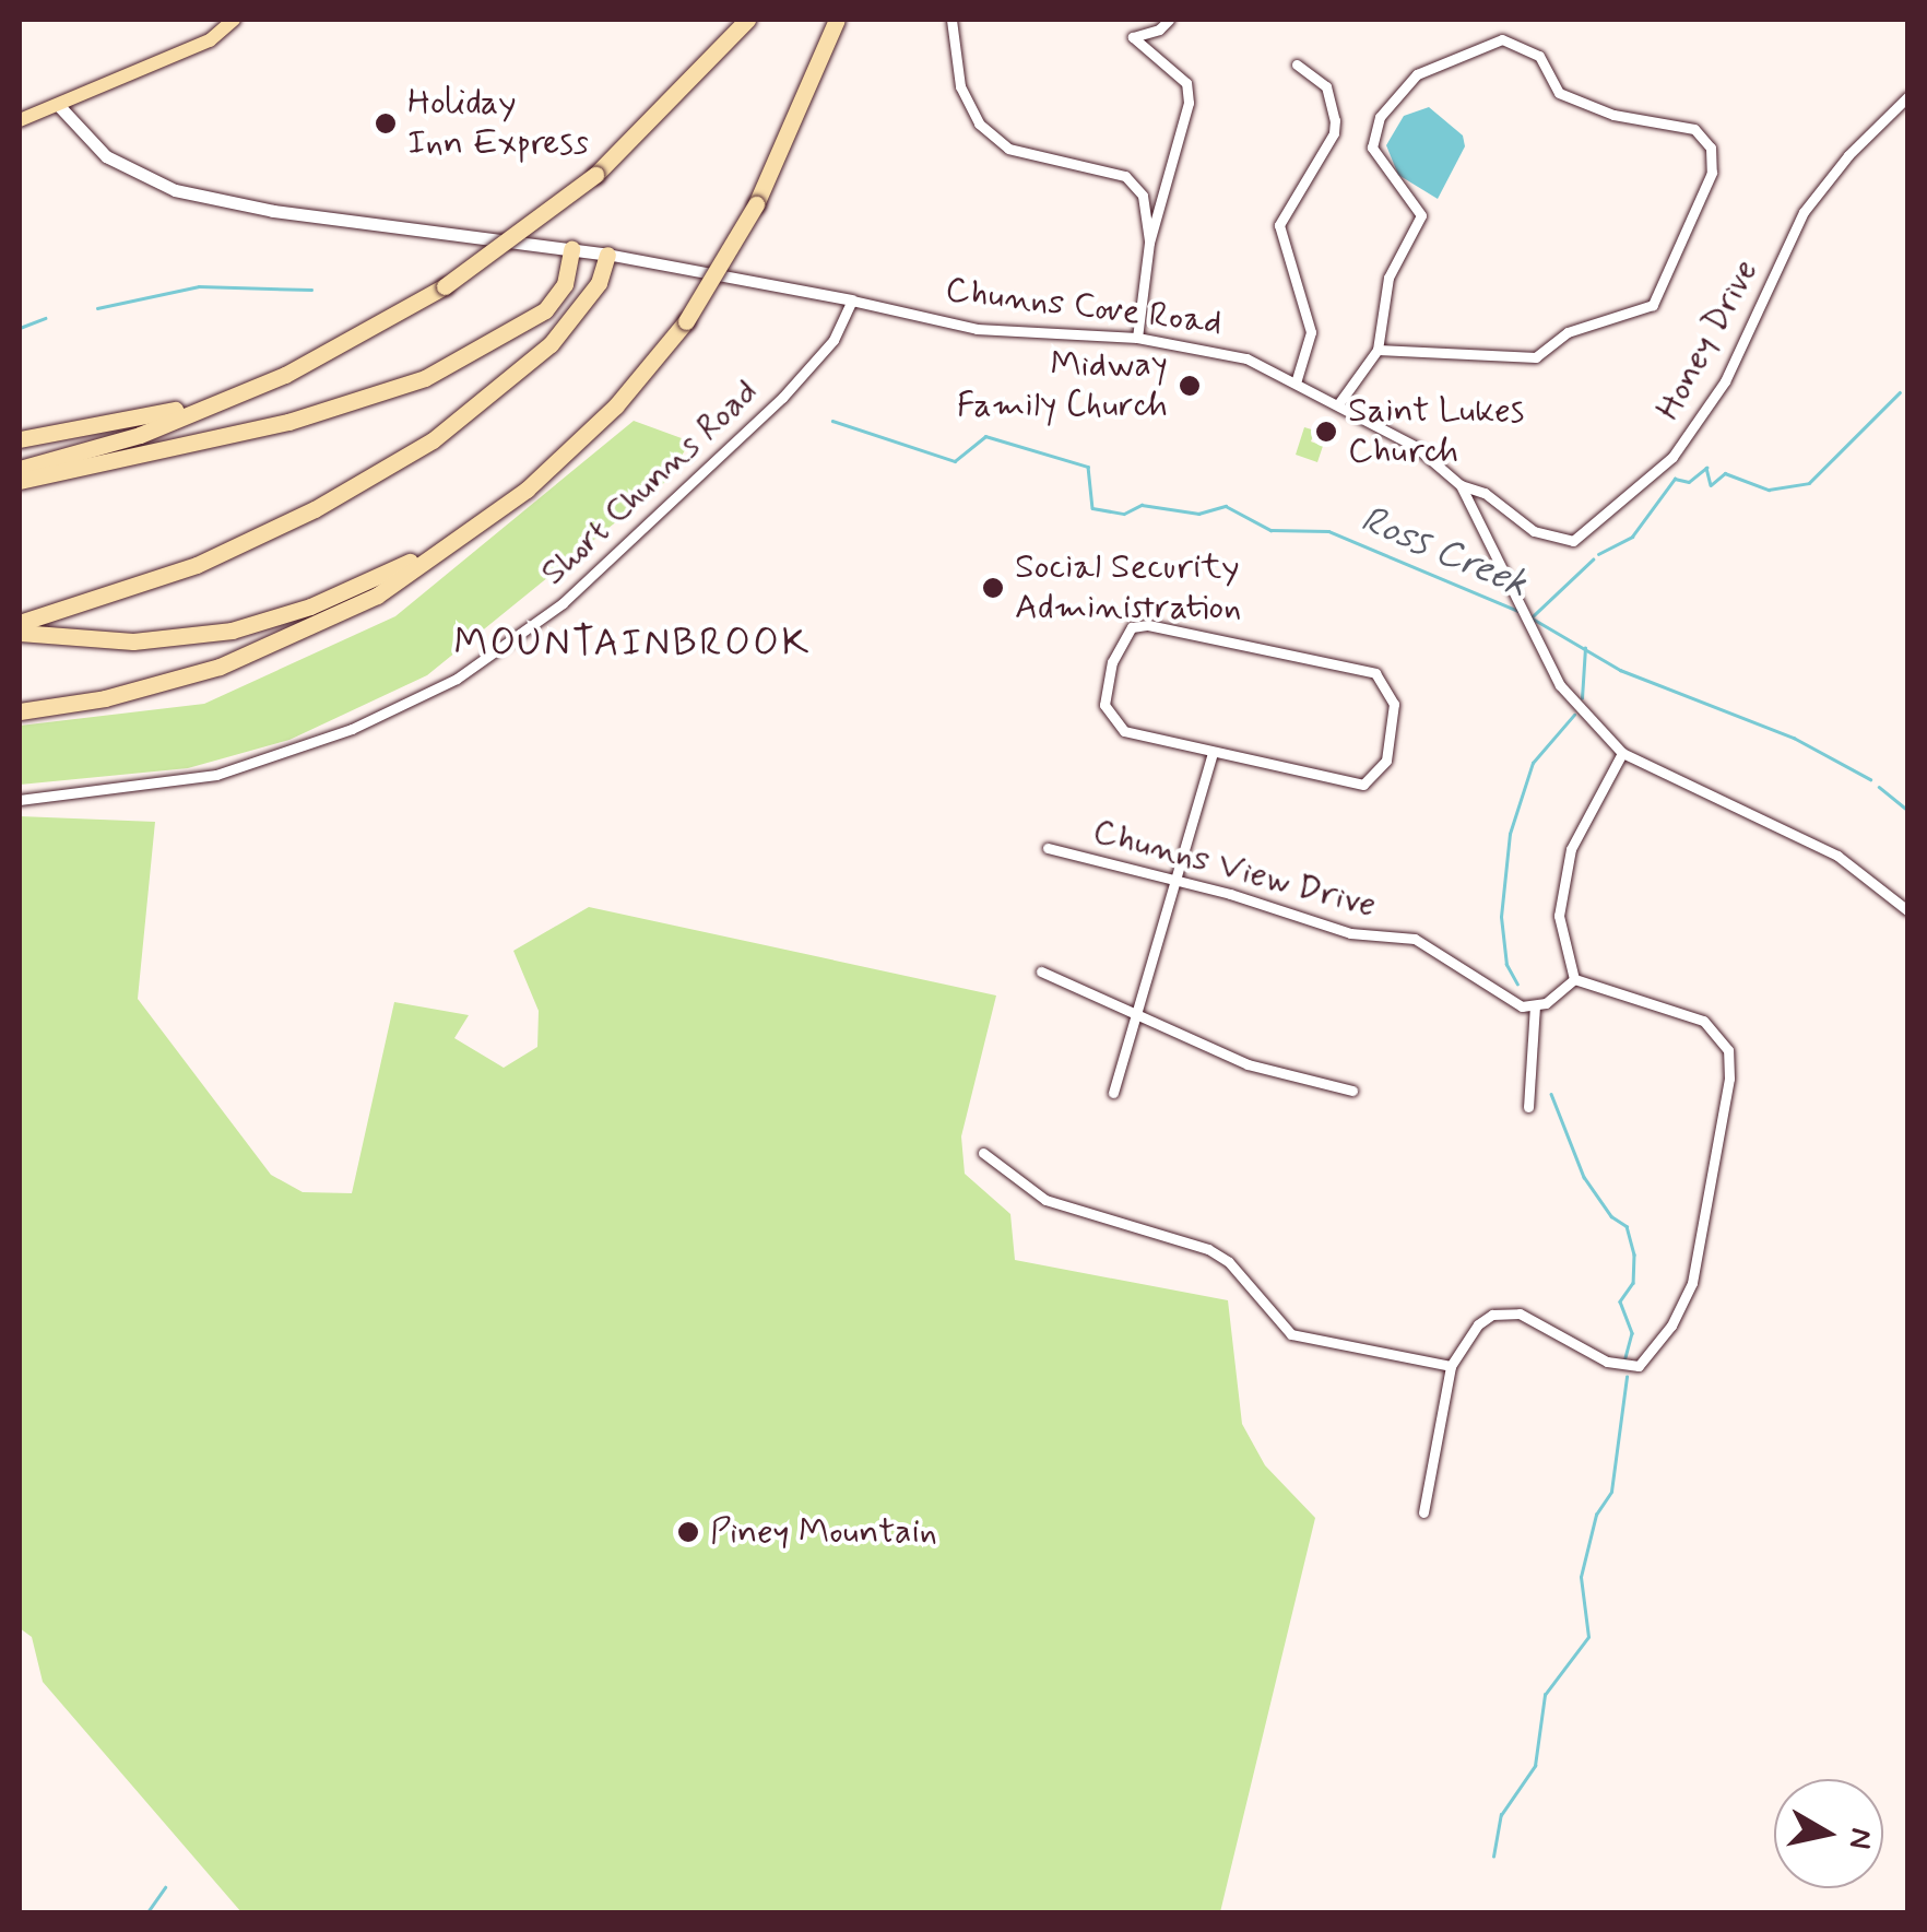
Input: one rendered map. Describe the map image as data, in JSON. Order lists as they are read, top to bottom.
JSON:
{
  "streets": {
    "main road": ["Chunns Cove Road"],
    "street": ["Honey Drive", "Short Chunns Road", "Chunns View Drive"]
  },
  "crossings": [
    ["Chunns Cove Road", "Honey Drive"],
    ["Chunns Cove Road", "Short Chunns Road"]
  ],
  "districts": ["MOUNTAINBROOK"],
  "water": ["Ross Creek"],
  "places": [
    "Holiday Inn Express",
    "Midway Family Church",
    "Saint Lukes Church",
    "Social Security Administration",
    "Piney Mountain"
  ],
  "north": "right"
}
